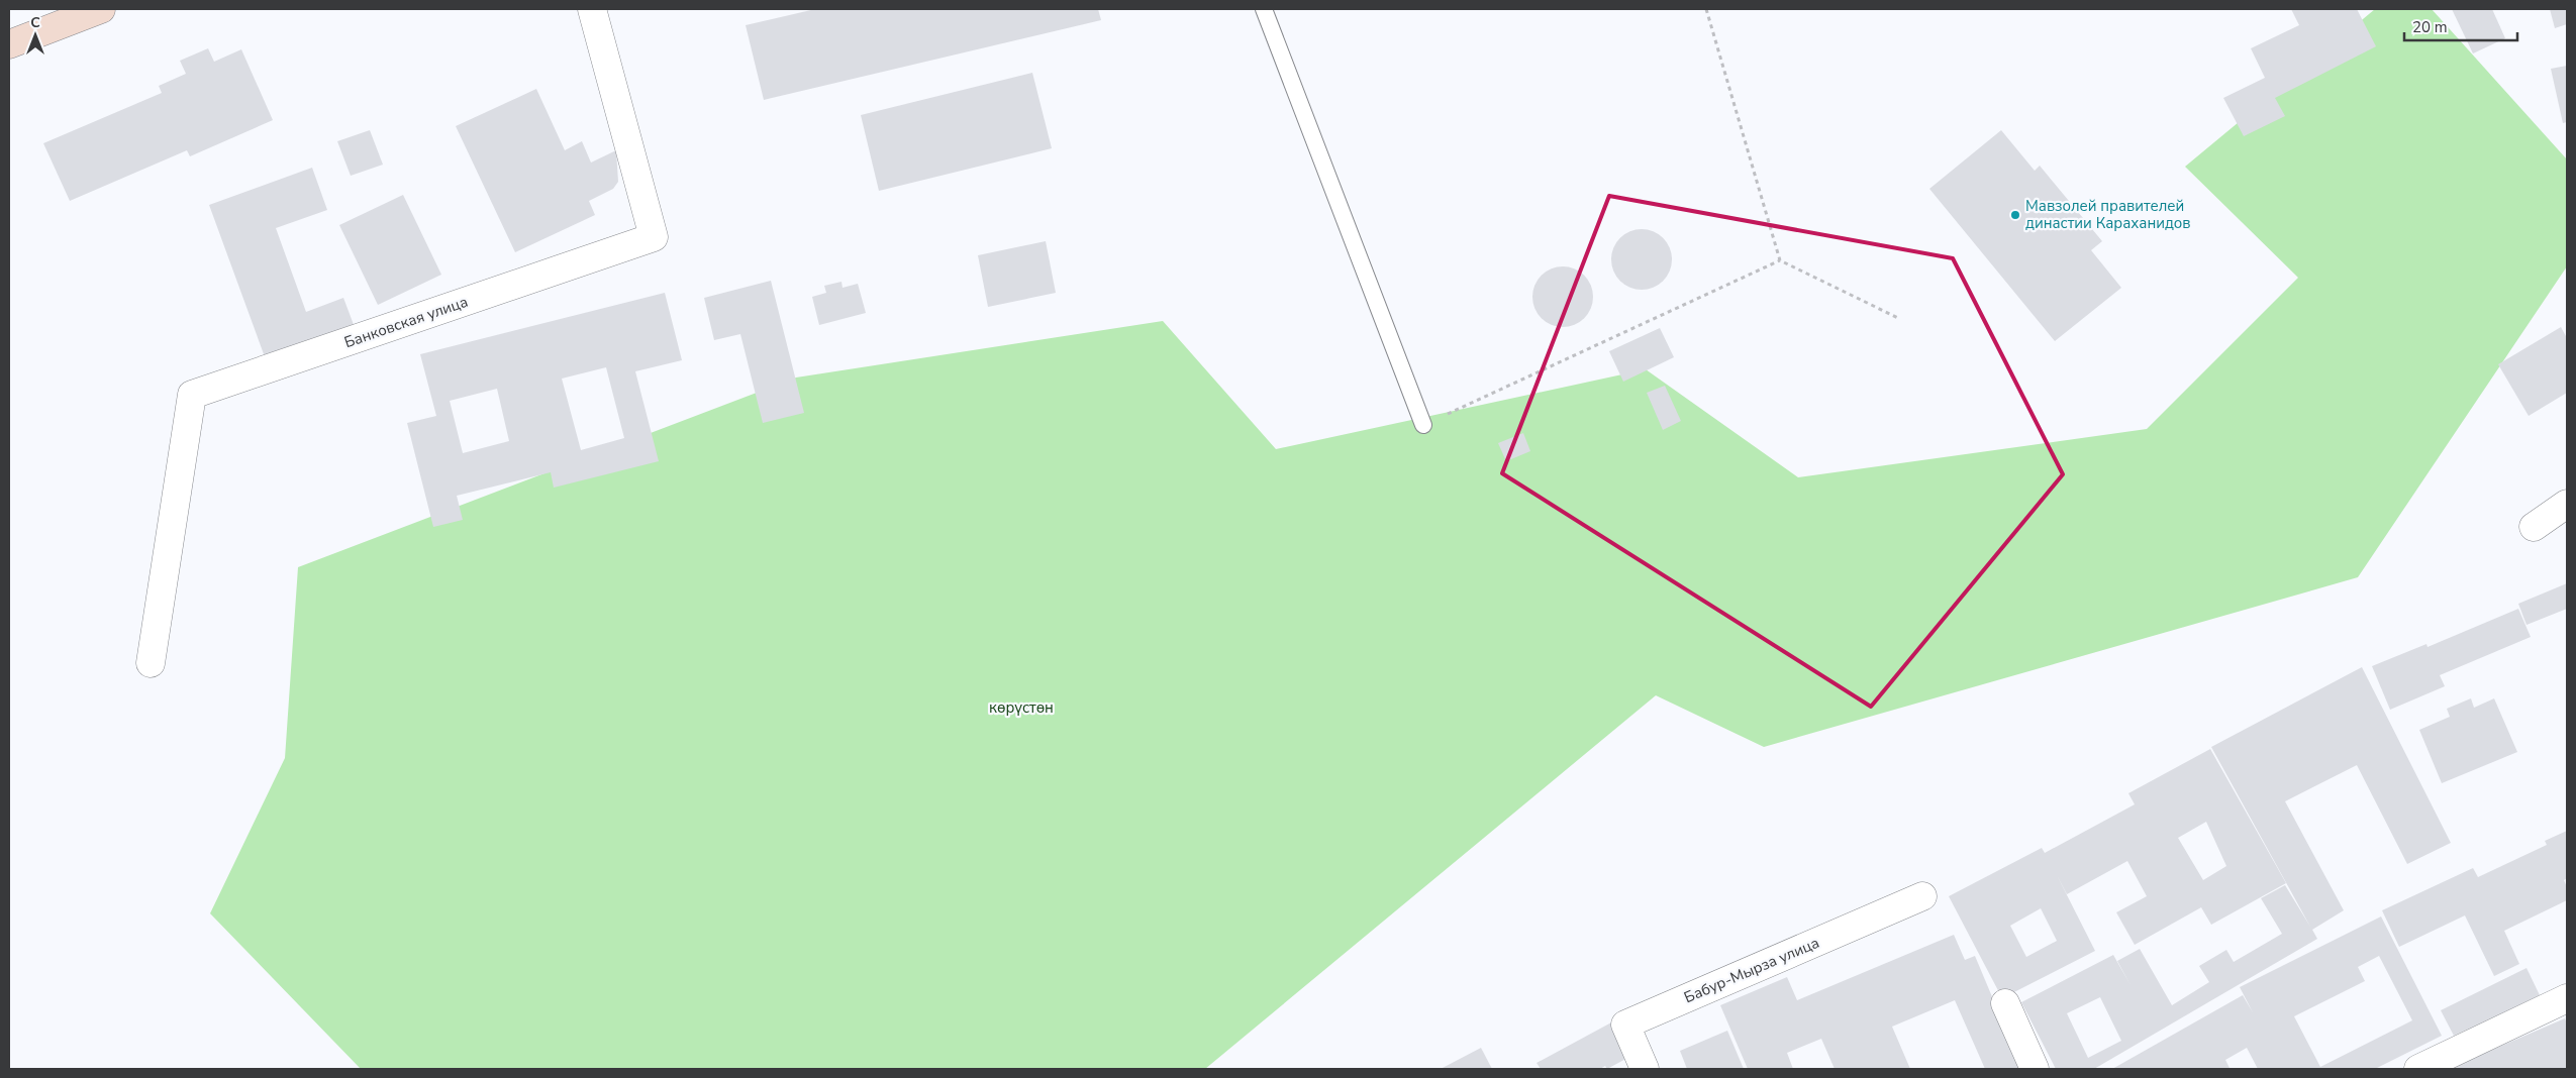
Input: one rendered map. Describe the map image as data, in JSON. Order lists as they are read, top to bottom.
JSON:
{
  "streets": {
    "street": ["Банковская улица", "Бабур-Мырза улица"]
  },
  "parks": ["көрүстөн"],
  "places": ["Мавзолей правителей династии Караханидов"],
  "scale_bar": "20 m",
  "north": "top"
}
